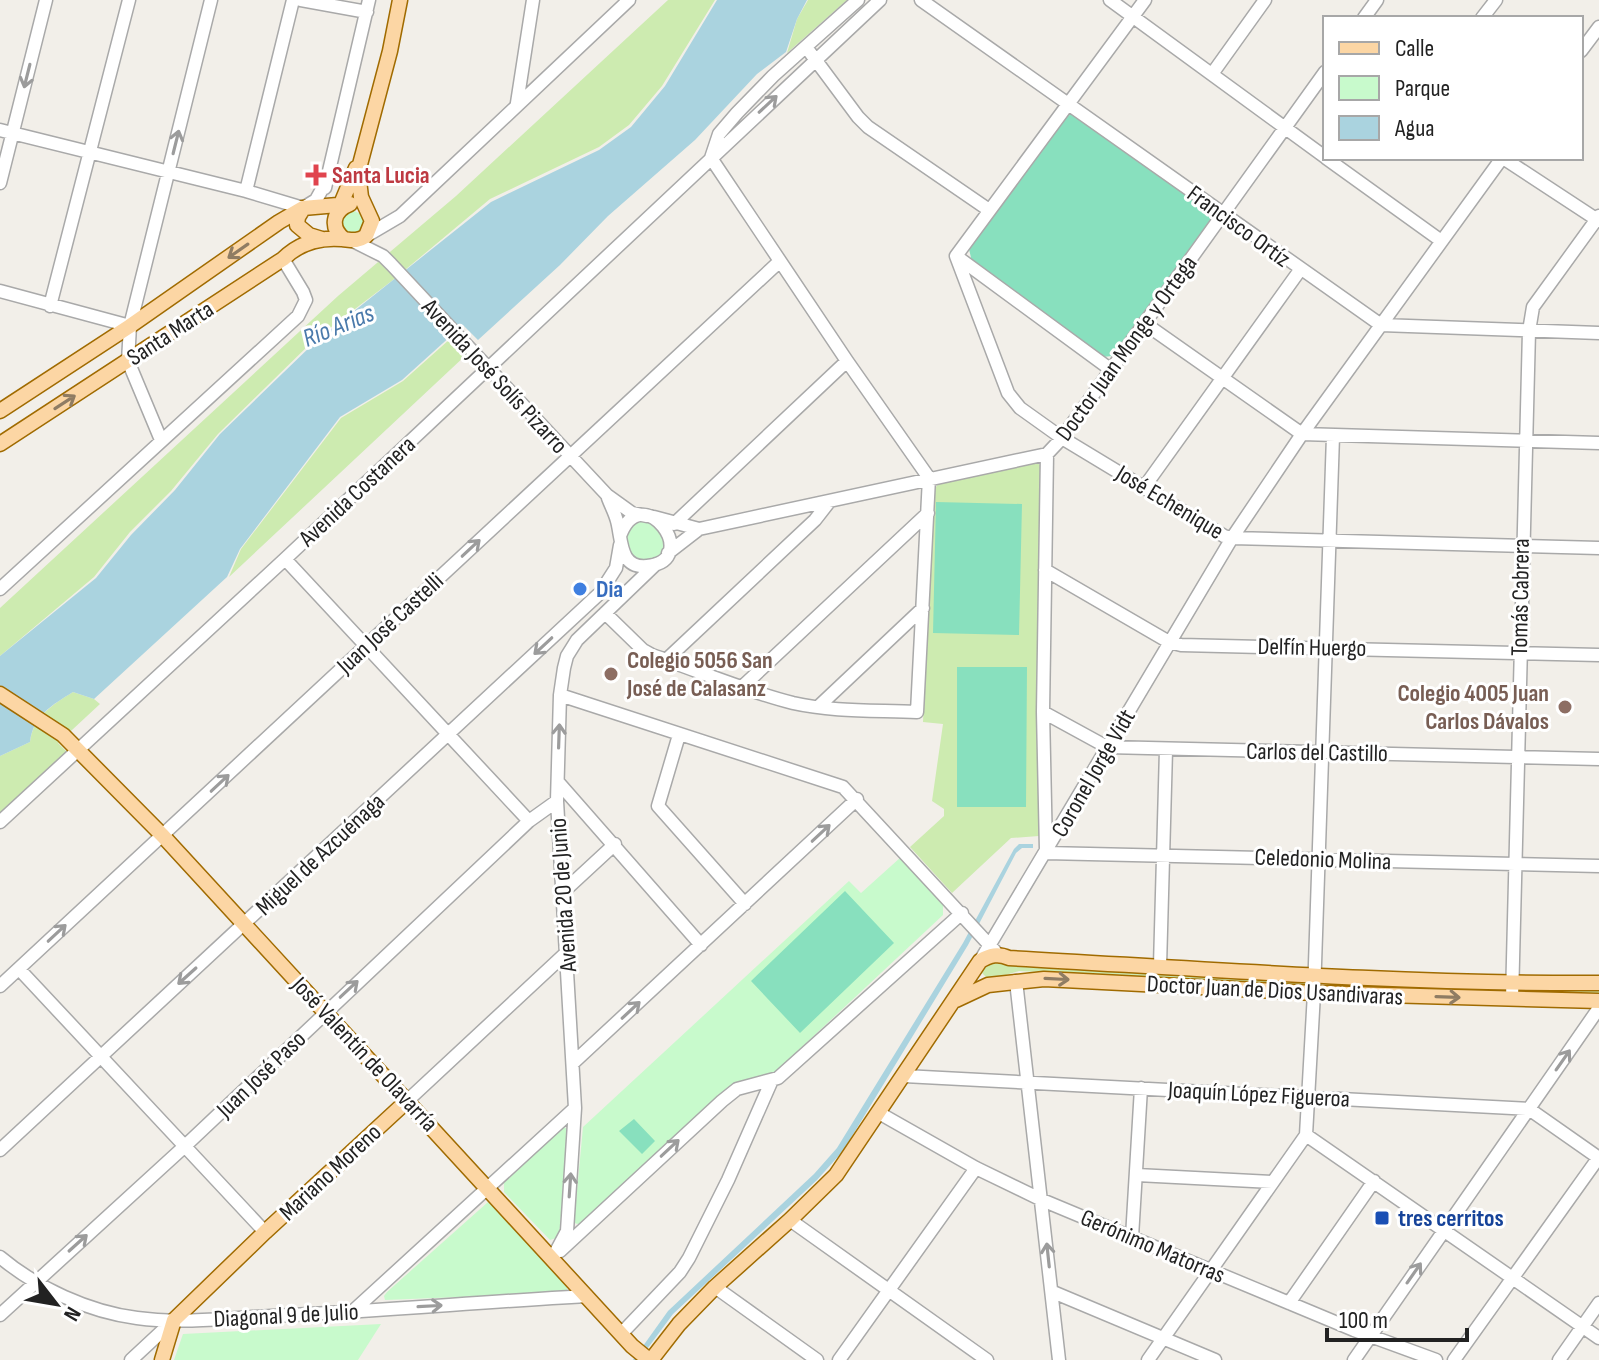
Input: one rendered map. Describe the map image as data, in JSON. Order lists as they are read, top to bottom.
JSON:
{
  "streets": {
    "main road": [
      "Santa Marta",
      "Avenida José Solís Pizarro",
      "Doctor Juan de Dios Usandivaras",
      "José Valentín de Olavarría",
      "Mariano Moreno"
    ],
    "street": [
      "Francisco Ortíz",
      "Doctor Juan Monge y Ortega",
      "Avenida Costanera",
      "José Echenique",
      "Tomás Cabrera",
      "Juan José Castelli",
      "Delfín Huergo",
      "Carlos del Castillo",
      "Coronel Jorge Vidt",
      "Miguel de Azcuénaga",
      "Celedonio Molina",
      "Avenida 20 de Junio",
      "Juan José Paso",
      "Joaquín López Figueroa",
      "Gerónimo Matorras",
      "Diagonal 9 de Julio"
    ]
  },
  "crossings": [
    ["Francisco Ortíz", "Doctor Juan Monge y Ortega"],
    ["Francisco Ortíz", "Coronel Jorge Vidt"],
    ["Santa Marta", "Avenida José Solís Pizarro"],
    ["Doctor Juan Monge y Ortega", "José Echenique"],
    ["Doctor Juan Monge y Ortega", "Delfín Huergo"],
    ["Doctor Juan Monge y Ortega", "Carlos del Castillo"],
    ["Doctor Juan Monge y Ortega", "Coronel Jorge Vidt"],
    ["Doctor Juan Monge y Ortega", "Celedonio Molina"],
    ["Avenida José Solís Pizarro", "Avenida Costanera"],
    ["Avenida José Solís Pizarro", "Juan José Castelli"],
    ["Avenida José Solís Pizarro", "Miguel de Azcuénaga"],
    ["Avenida José Solís Pizarro", "Avenida 20 de Junio"],
    ["Avenida Costanera", "José Valentín de Olavarría"],
    ["José Echenique", "Tomás Cabrera"],
    ["José Echenique", "Coronel Jorge Vidt"],
    ["Tomás Cabrera", "Delfín Huergo"],
    ["Tomás Cabrera", "Carlos del Castillo"],
    ["Tomás Cabrera", "Celedonio Molina"],
    ["Tomás Cabrera", "Doctor Juan de Dios Usandivaras"],
    ["Juan José Castelli", "José Valentín de Olavarría"],
    ["Delfín Huergo", "Coronel Jorge Vidt"],
    ["Carlos del Castillo", "Coronel Jorge Vidt"],
    ["Coronel Jorge Vidt", "Celedonio Molina"],
    ["Coronel Jorge Vidt", "Doctor Juan de Dios Usandivaras"],
    ["Miguel de Azcuénaga", "Avenida 20 de Junio"],
    ["Miguel de Azcuénaga", "José Valentín de Olavarría"],
    ["Avenida 20 de Junio", "José Valentín de Olavarría"],
    ["Avenida 20 de Junio", "Juan José Paso"],
    ["Avenida 20 de Junio", "Mariano Moreno"],
    ["José Valentín de Olavarría", "Juan José Paso"],
    ["José Valentín de Olavarría", "Mariano Moreno"],
    ["José Valentín de Olavarría", "Diagonal 9 de Julio"],
    ["Juan José Paso", "Diagonal 9 de Julio"],
    ["Mariano Moreno", "Diagonal 9 de Julio"]
  ],
  "one_way": [
    "Juan José Castelli",
    "Miguel de Azcuénaga",
    "Juan José Paso",
    "Diagonal 9 de Julio"
  ],
  "water": ["Río Arias"],
  "places": {
    "health": ["Santa Lucia"],
    "other": ["Dia", "Colegio 5056 San José de Calasanz", "Colegio 4005 Juan Carlos Dávalos"],
    "transit": ["tres cerritos"]
  },
  "legend": ["Calle", "Parque", "Agua"],
  "scale_bar": "100 m",
  "north": "bottom right"
}
